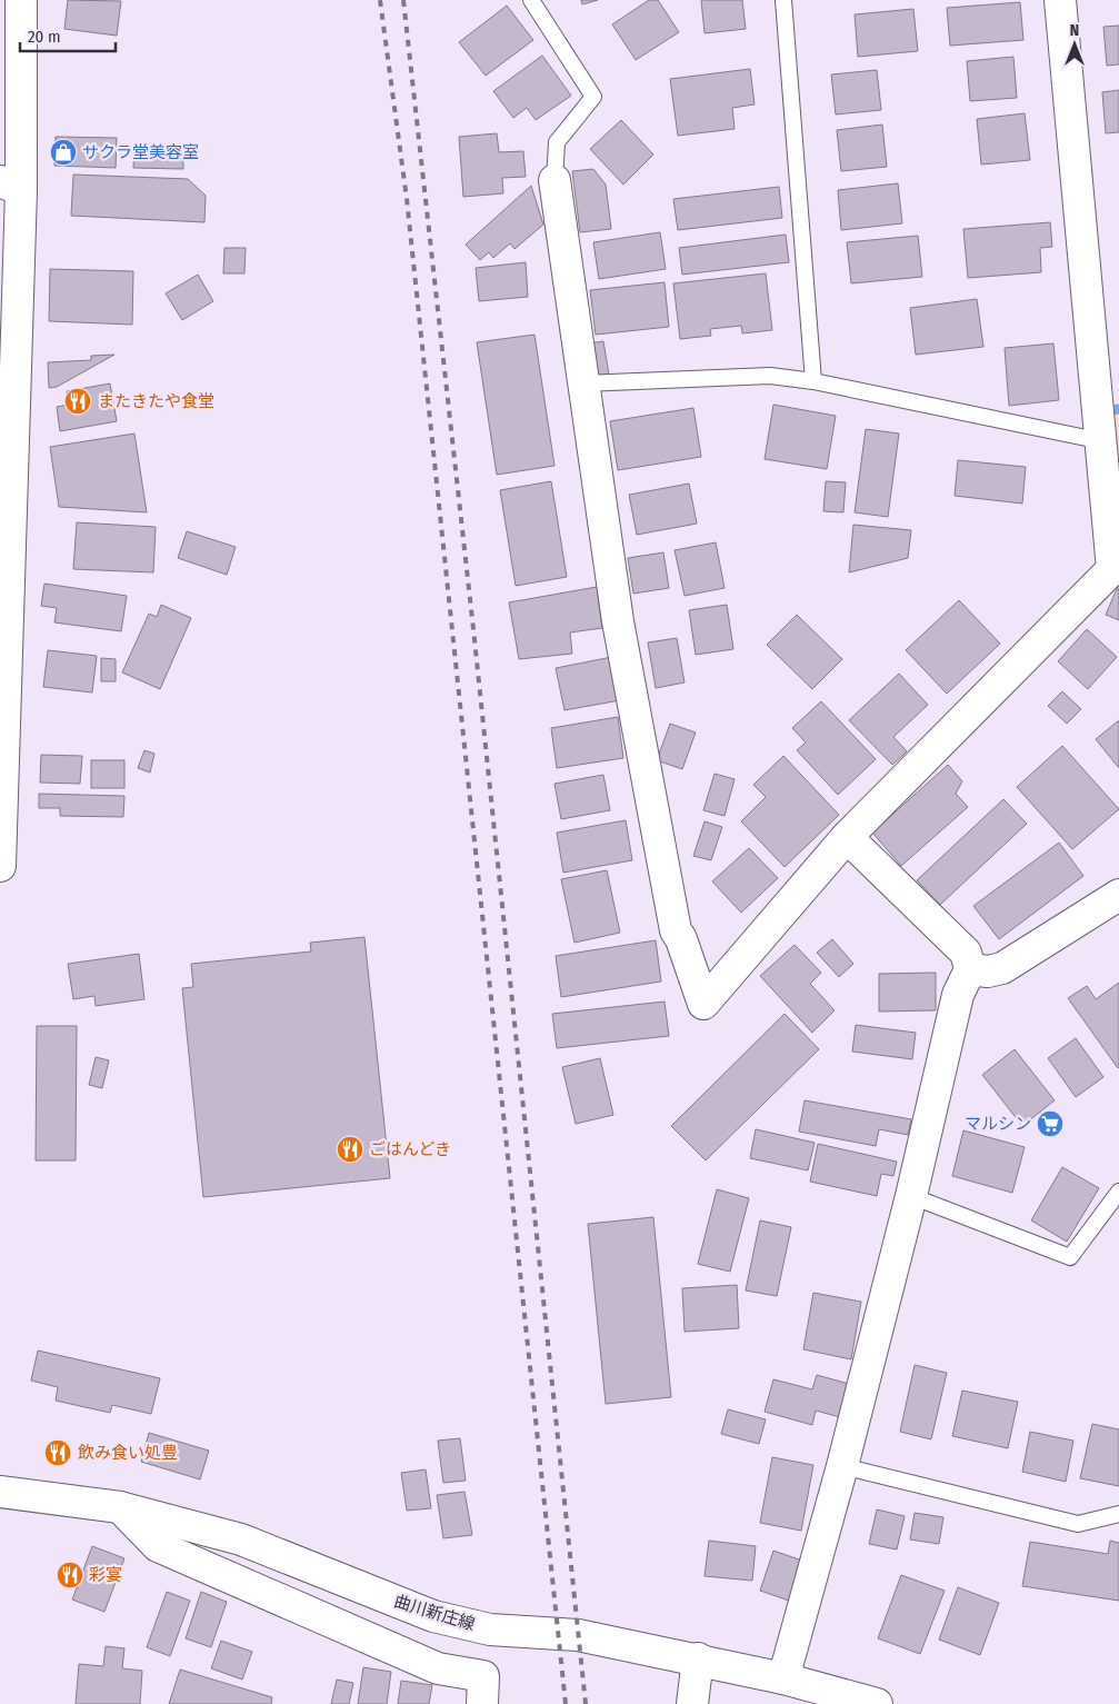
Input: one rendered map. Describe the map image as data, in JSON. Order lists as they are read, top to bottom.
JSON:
{
  "streets": {
    "street": ["曲川新庄線"]
  },
  "places": {
    "shop": ["サクラ堂美容室"],
    "restaurant": [
      "またきたや食堂",
      "ごはんどき",
      "飲み食い処豊",
      "彩宴"
    ],
    "supermarket": ["マルシン"]
  },
  "scale_bar": "20 m",
  "north": "top"
}
